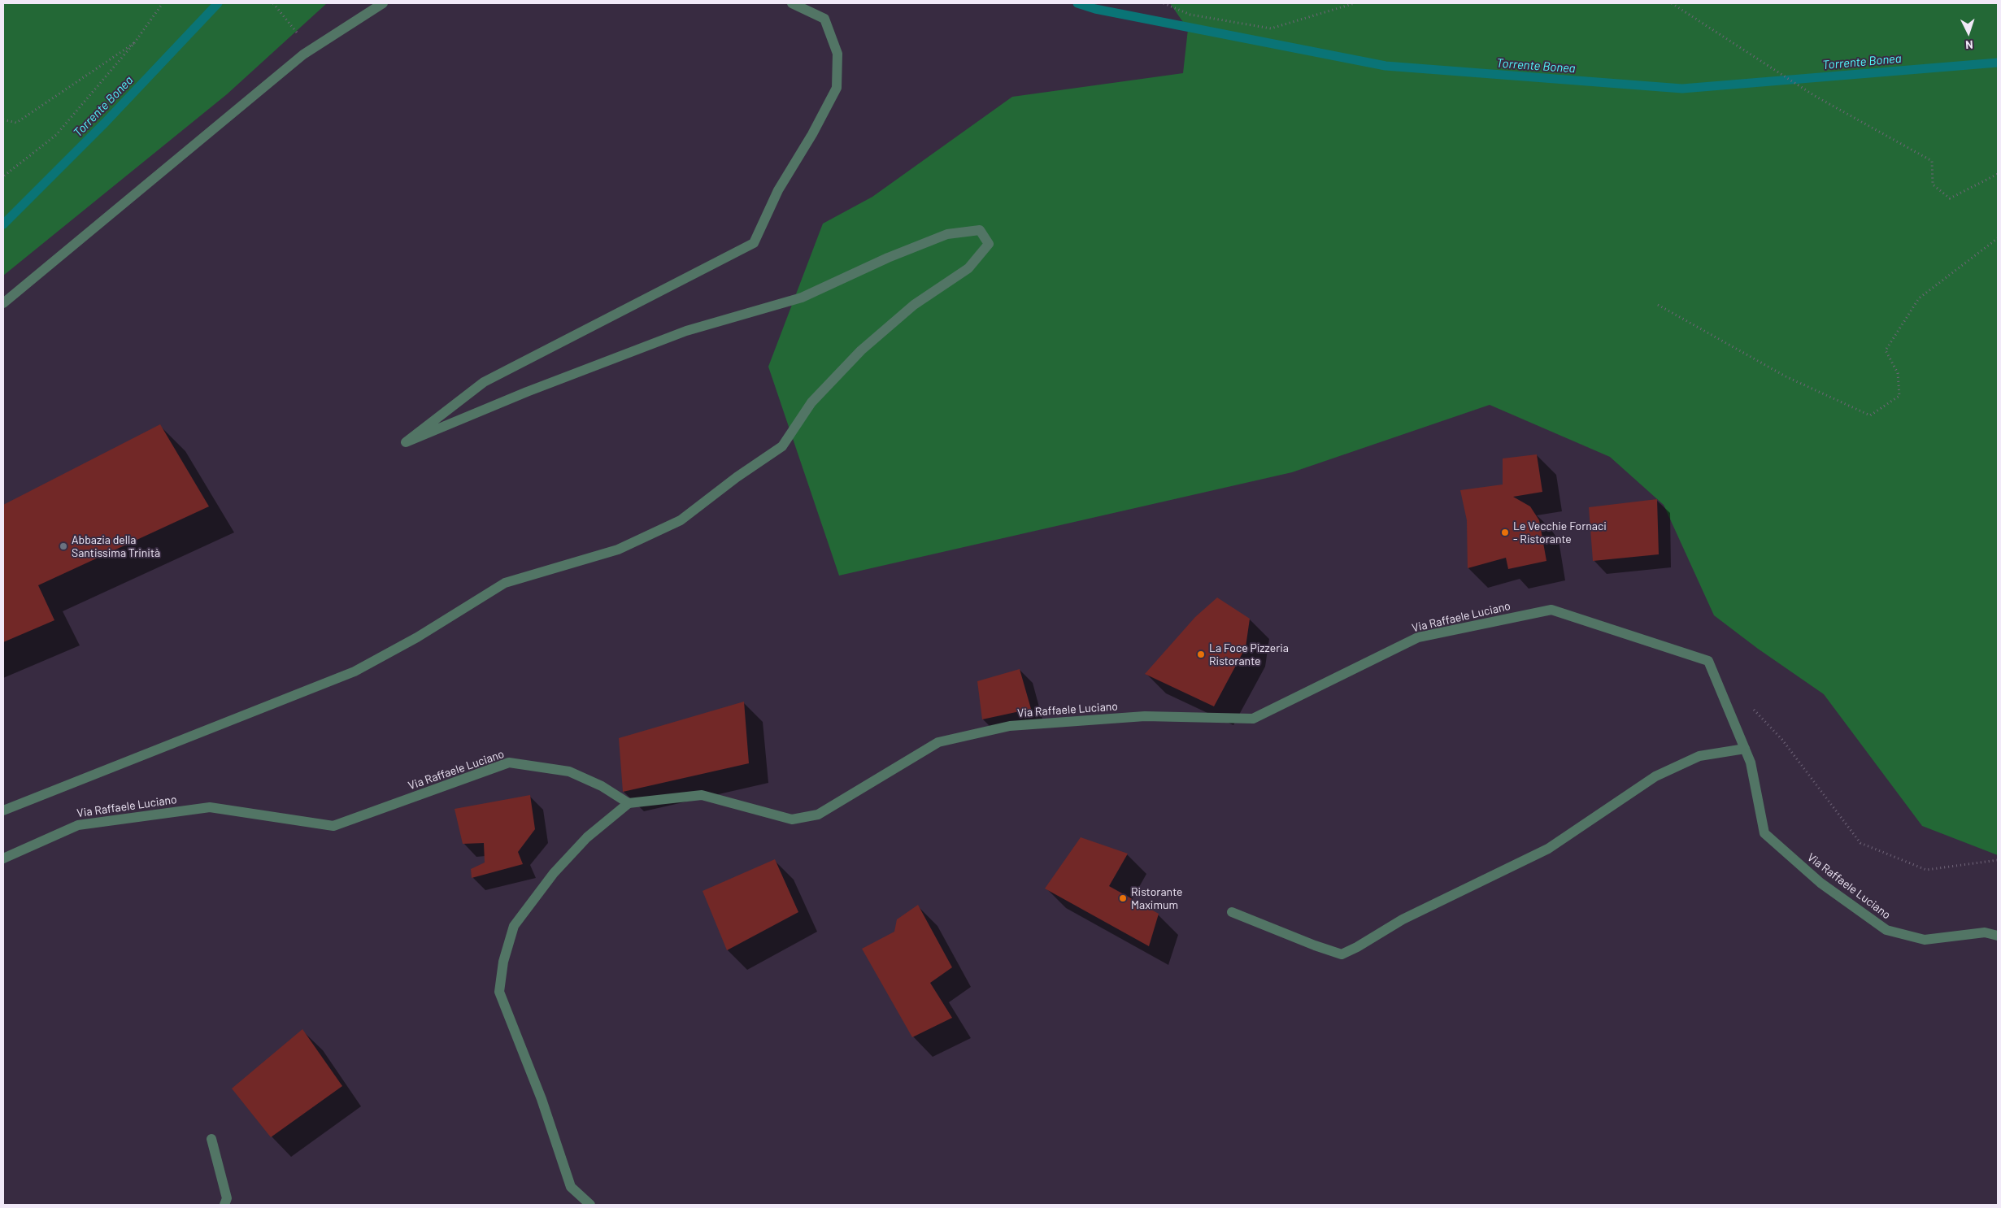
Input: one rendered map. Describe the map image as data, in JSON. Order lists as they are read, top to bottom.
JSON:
{
  "streets": {
    "street": ["Via Raffaele Luciano"]
  },
  "water": ["Torrente Bonea"],
  "places": [
    "Le Vecchie Fornaci - Ristorante",
    "Abbazia della Santissima Trinità",
    "La Foce Pizzeria Ristorante",
    "Ristorante Maximum"
  ],
  "north": "bottom"
}
